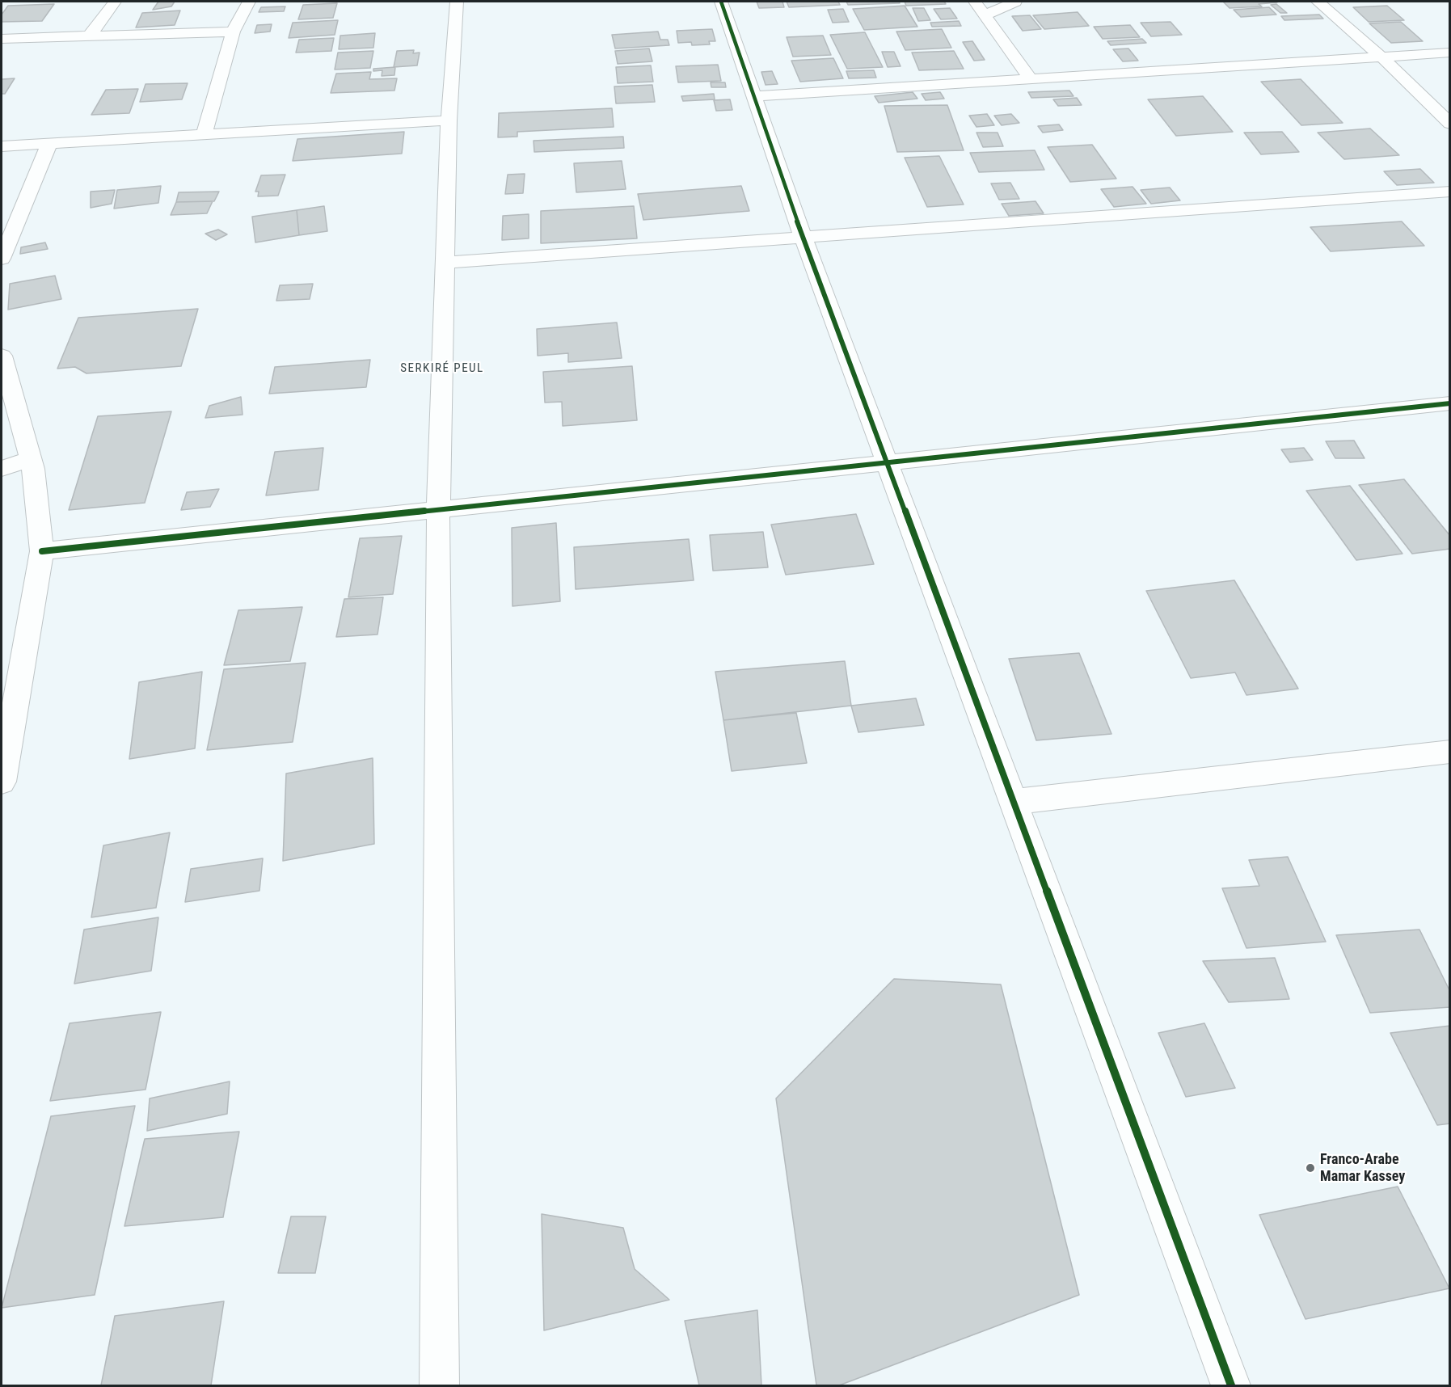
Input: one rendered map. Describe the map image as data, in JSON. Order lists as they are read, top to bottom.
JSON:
{
  "districts": ["SERKIRÉ PEUL"],
  "places": ["Franco-Arabe Mamar Kassey"]
}
